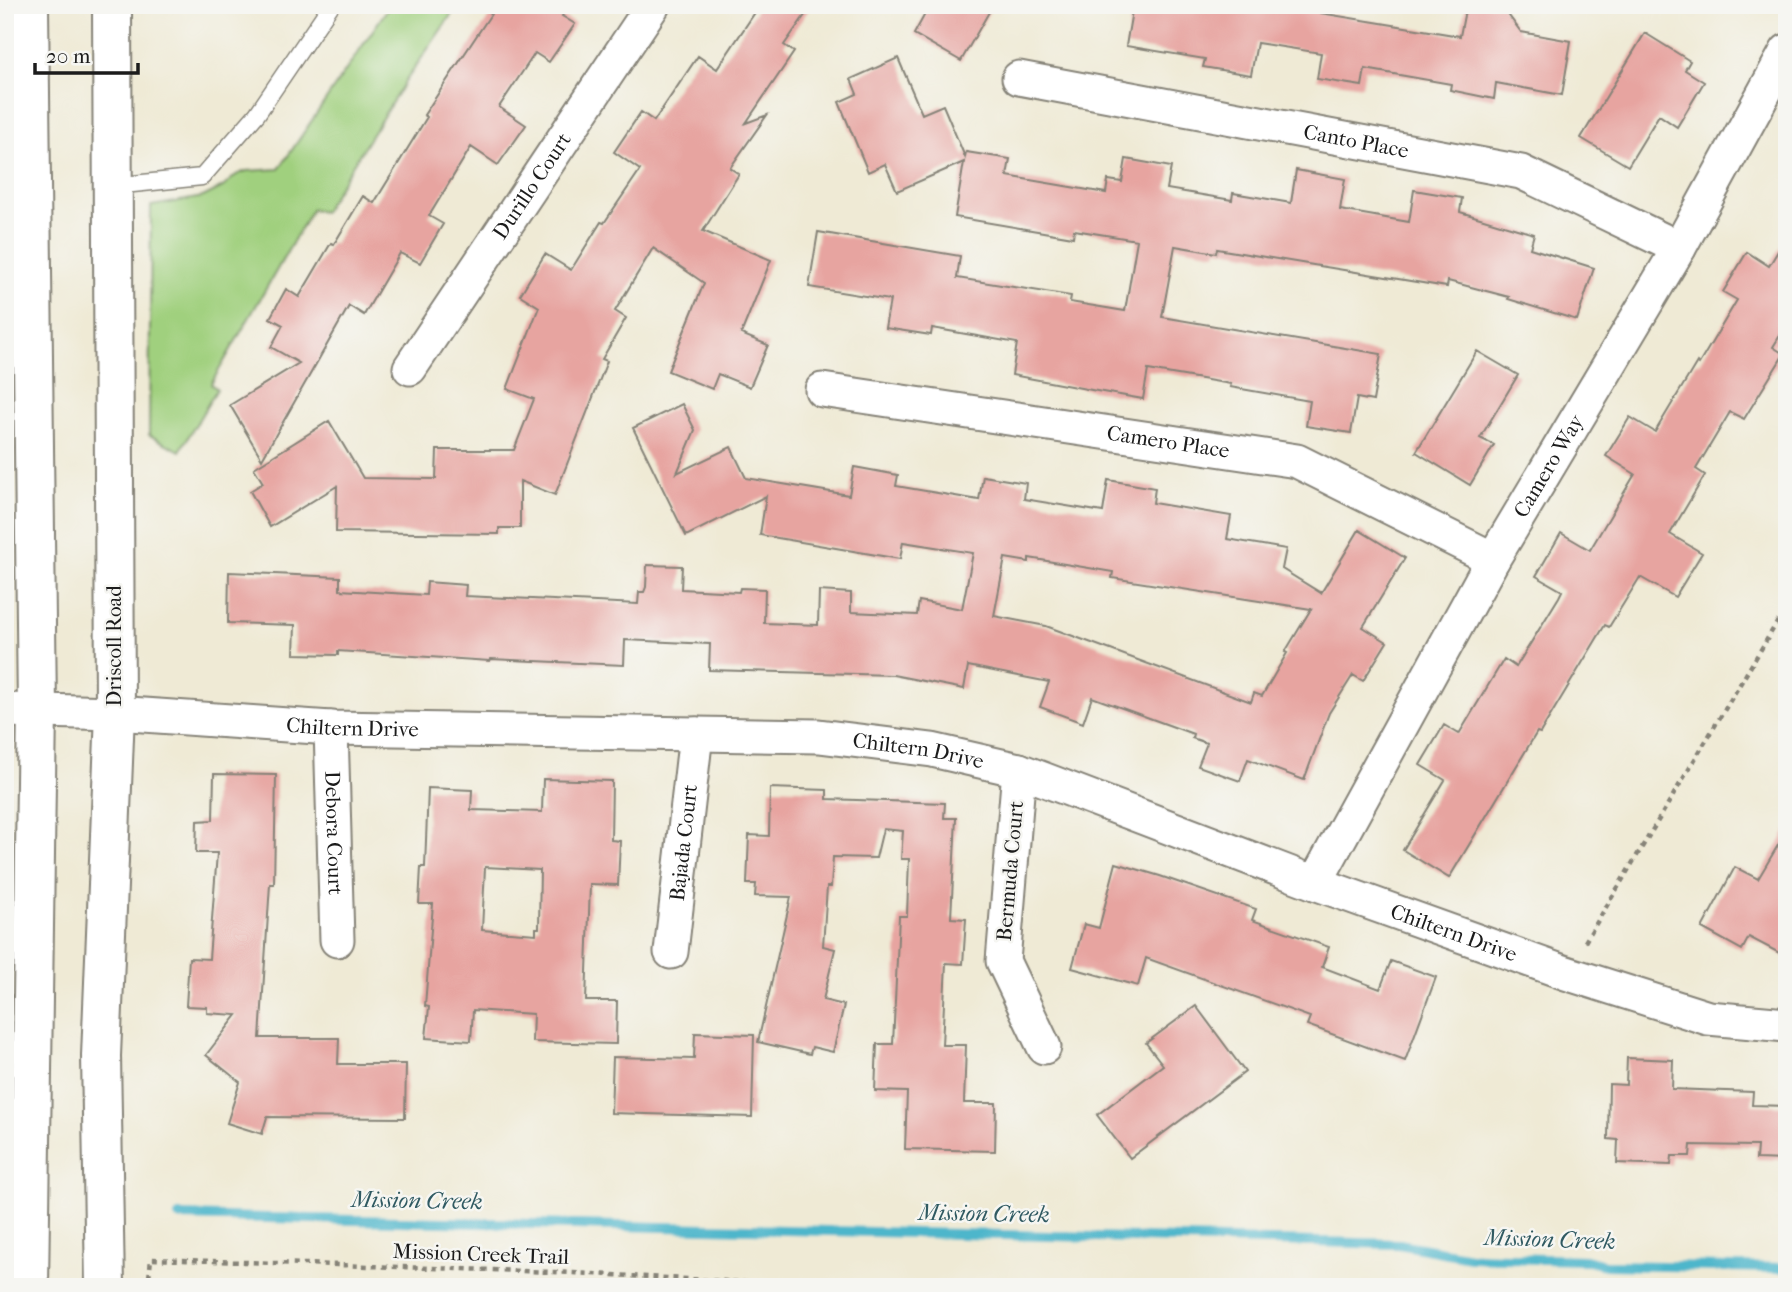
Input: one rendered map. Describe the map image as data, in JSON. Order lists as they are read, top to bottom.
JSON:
{
  "streets": {
    "street": [
      "Canto Place",
      "Durillo Court",
      "Camero Place",
      "Camero Way",
      "Driscoll Road",
      "Chiltern Drive",
      "Debora Court",
      "Bajada Court",
      "Bermuda Court"
    ],
    "path": ["Mission Creek Trail"]
  },
  "crossings": [
    ["Canto Place", "Camero Way"],
    ["Camero Place", "Camero Way"],
    ["Camero Way", "Chiltern Drive"],
    ["Driscoll Road", "Chiltern Drive"],
    ["Chiltern Drive", "Debora Court"],
    ["Chiltern Drive", "Bajada Court"],
    ["Chiltern Drive", "Bermuda Court"]
  ],
  "water": ["Mission Creek"],
  "scale_bar": "20 m"
}
